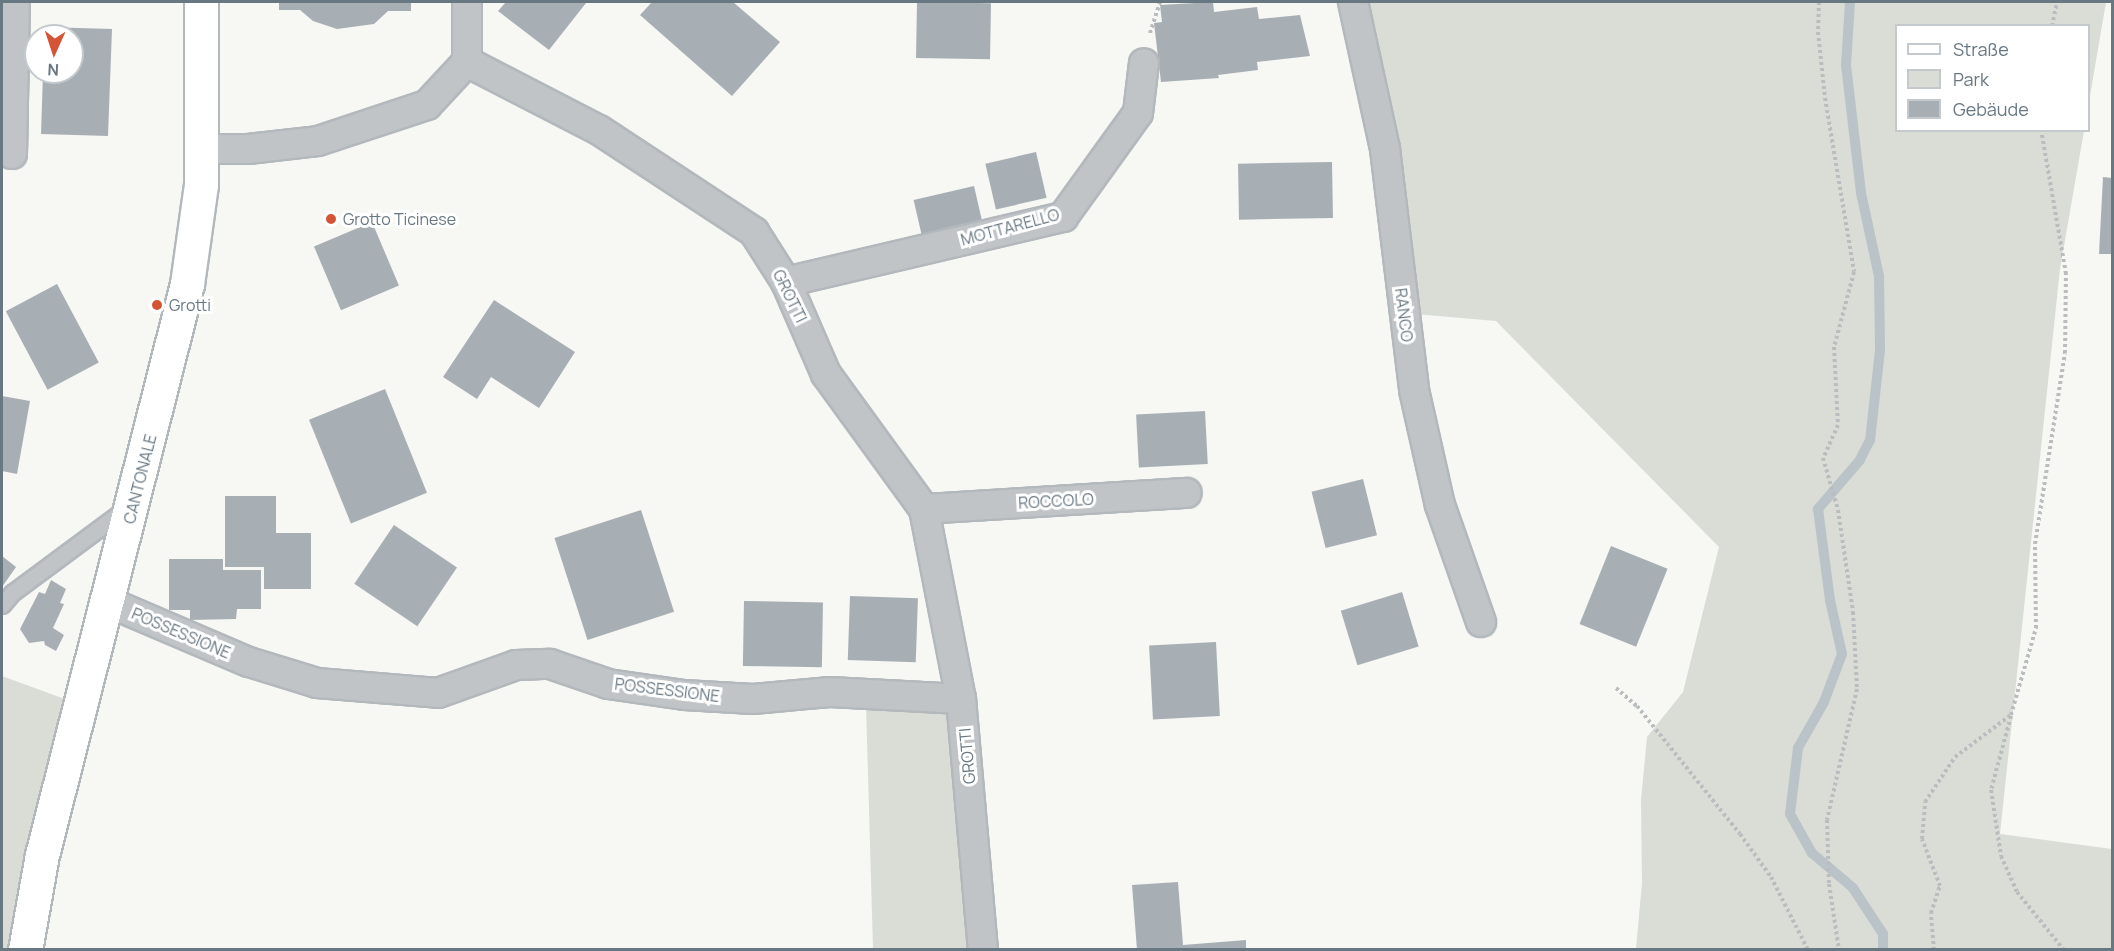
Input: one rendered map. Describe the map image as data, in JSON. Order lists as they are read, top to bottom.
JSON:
{
  "streets": {
    "street": [
      "MOTTARELLO",
      "GROTTI",
      "RANCO",
      "CANTONALE",
      "ROCCOLO",
      "POSSESSIONE"
    ]
  },
  "crossings": [
    ["MOTTARELLO", "GROTTI"],
    ["GROTTI", "ROCCOLO"],
    ["GROTTI", "POSSESSIONE"],
    ["CANTONALE", "POSSESSIONE"]
  ],
  "places": ["Grotto Ticinese", "Grotti"],
  "legend": ["Straße", "Park", "Gebäude"],
  "north": "bottom"
}
